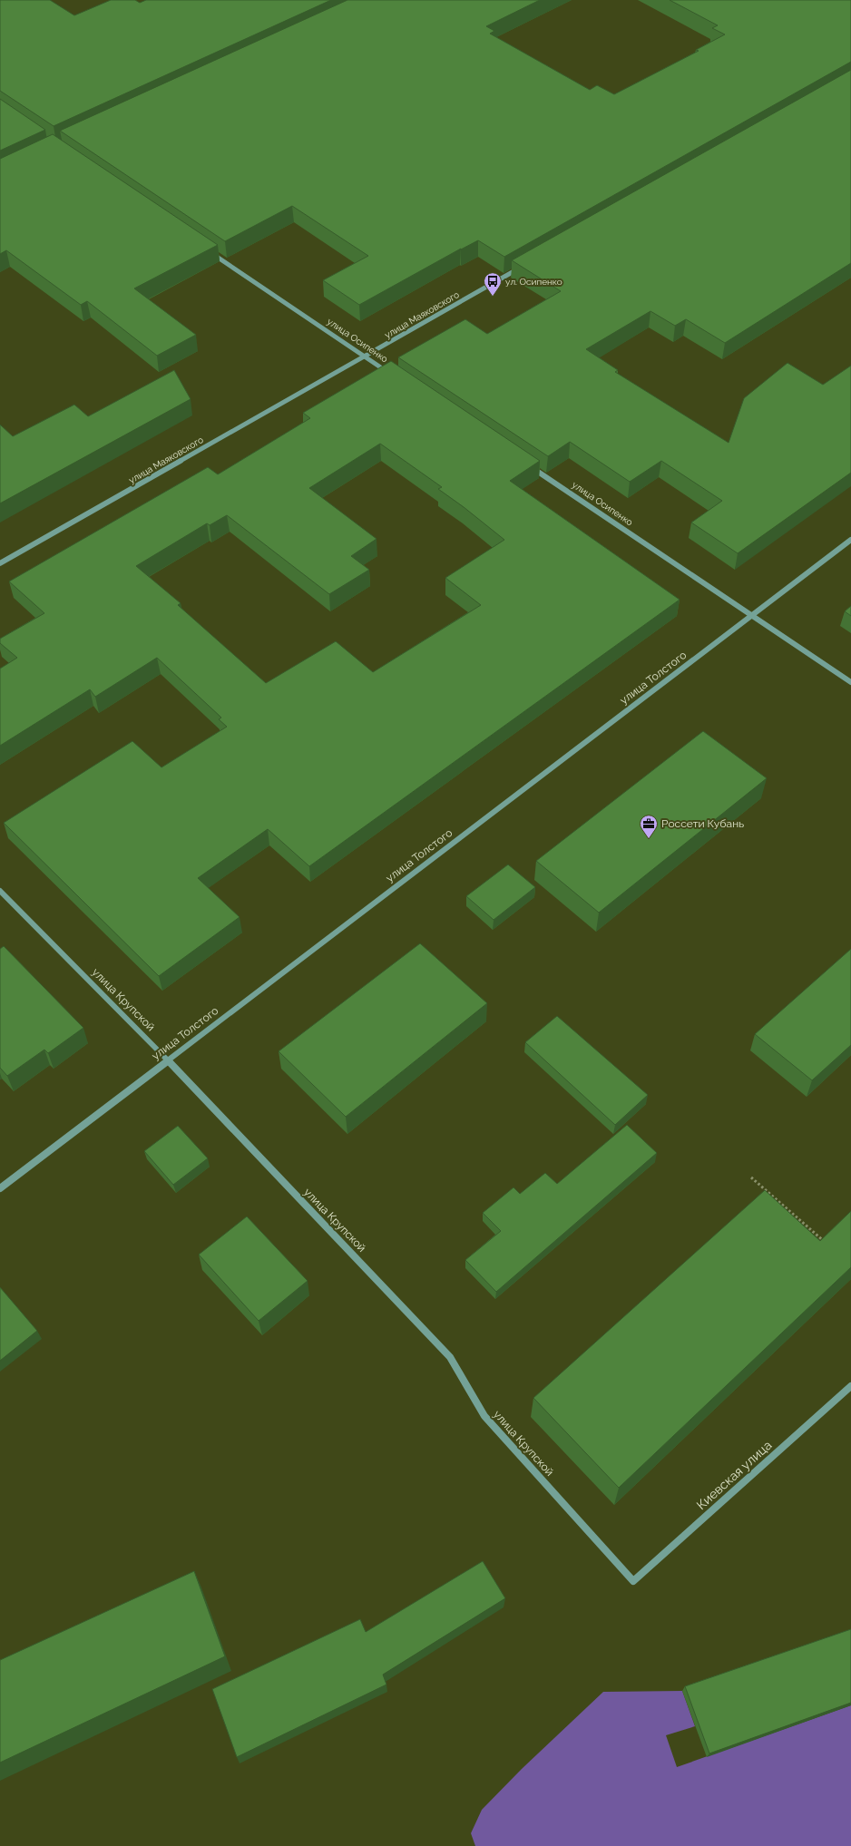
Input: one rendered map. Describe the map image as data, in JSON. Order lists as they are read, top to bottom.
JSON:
{
  "streets": {
    "street": [
      "улица Маяковского",
      "улица Осипенко",
      "улица Толстого",
      "улица Крупской",
      "Киевская улица"
    ]
  },
  "crossings": [
    ["улица Маяковского", "улица Осипенко"],
    ["улица Осипенко", "улица Толстого"],
    ["улица Толстого", "улица Крупской"],
    ["улица Крупской", "Киевская улица"]
  ],
  "places": {
    "bus stop": ["ул. Осипенко"],
    "office": ["Россети Кубань"]
  }
}
